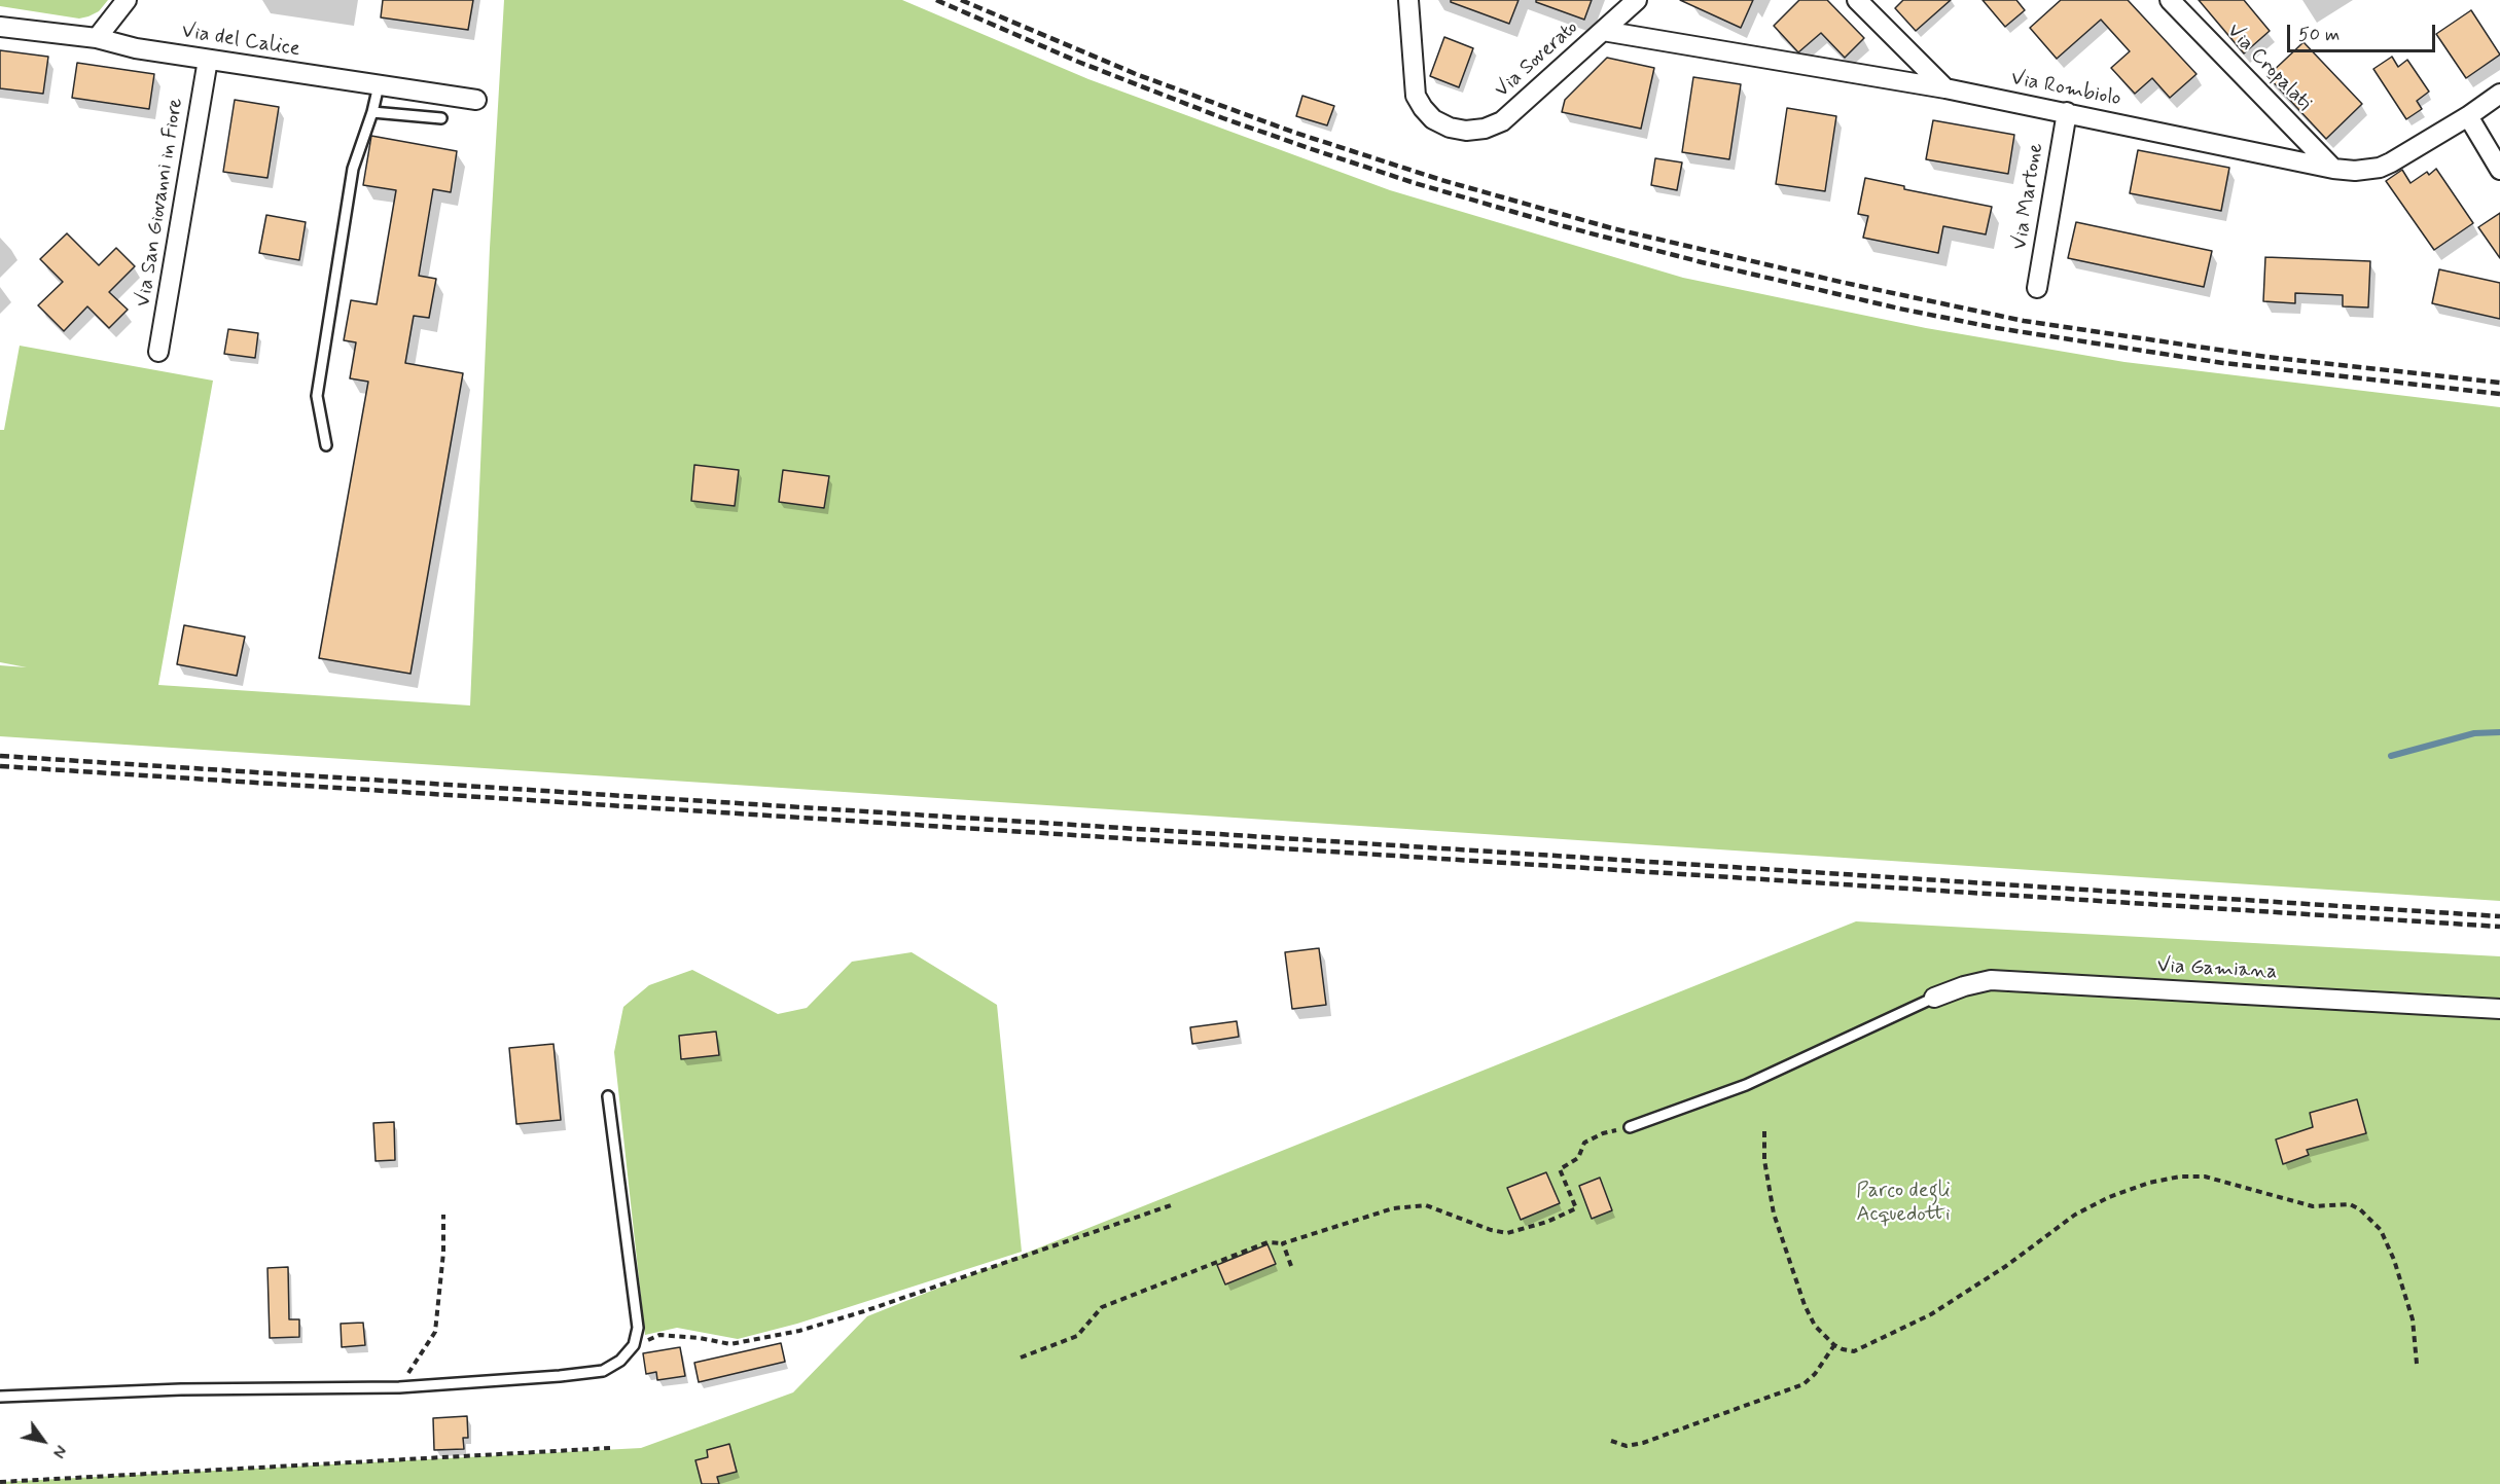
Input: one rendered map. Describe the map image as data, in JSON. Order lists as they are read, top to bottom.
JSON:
{
  "streets": {
    "street": [
      "Via del Calice",
      "Via Soverato",
      "Via Cropalati",
      "Via Rombiolo",
      "Via Martone",
      "Via San Giovanni in Fiore",
      "Via Gamiana"
    ]
  },
  "crossings": [
    ["Via del Calice", "Via San Giovanni in Fiore"],
    ["Via Soverato", "Via Rombiolo"],
    ["Via Cropalati", "Via Rombiolo"],
    ["Via Rombiolo", "Via Martone"]
  ],
  "parks": ["Parco degli Acquedotti"],
  "scale_bar": "50 m",
  "north": "bottom right"
}
